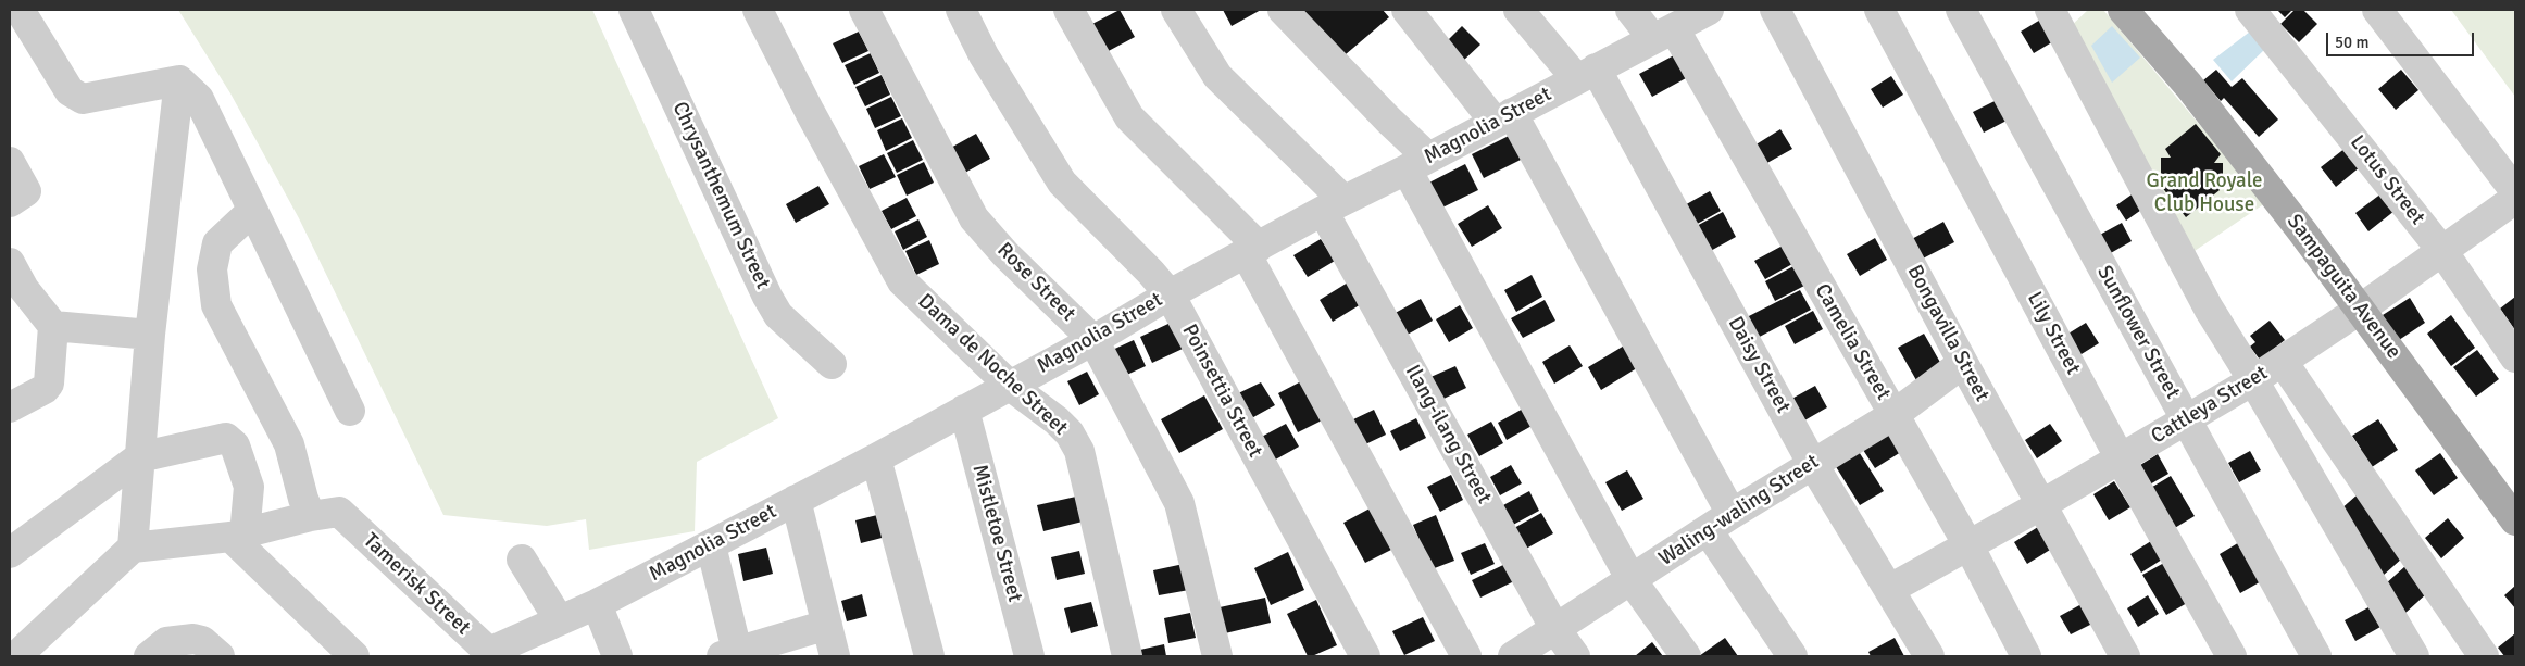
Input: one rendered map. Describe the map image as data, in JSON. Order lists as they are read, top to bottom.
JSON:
{
  "streets": {
    "main road": ["Sampaguita Avenue"],
    "street": [
      "Magnolia Street",
      "Lotus Street",
      "Chrysanthemum Street",
      "Rose Street",
      "Sunflower Street",
      "Bongavilla Street",
      "Lily Street",
      "Camelia Street",
      "Dama de Noche Street",
      "Daisy Street",
      "Poinsettia Street",
      "Cattleya Street",
      "Ilang-ilang Street",
      "Waling-waling Street",
      "Mistletoe Street",
      "Tamerisk Street"
    ]
  },
  "crossings": [
    ["Magnolia Street", "Rose Street"],
    ["Magnolia Street", "Camelia Street"],
    ["Magnolia Street", "Dama de Noche Street"],
    ["Magnolia Street", "Daisy Street"],
    ["Magnolia Street", "Poinsettia Street"],
    ["Magnolia Street", "Ilang-ilang Street"],
    ["Magnolia Street", "Mistletoe Street"],
    ["Magnolia Street", "Tamerisk Street"],
    ["Lotus Street", "Cattleya Street"],
    ["Sampaguita Avenue", "Cattleya Street"],
    ["Sunflower Street", "Cattleya Street"],
    ["Bongavilla Street", "Cattleya Street"],
    ["Bongavilla Street", "Waling-waling Street"],
    ["Lily Street", "Cattleya Street"],
    ["Camelia Street", "Cattleya Street"],
    ["Camelia Street", "Waling-waling Street"],
    ["Daisy Street", "Cattleya Street"],
    ["Daisy Street", "Waling-waling Street"],
    ["Ilang-ilang Street", "Waling-waling Street"]
  ],
  "parks": ["Grand Royale Club House"],
  "scale_bar": "50 m"
}
